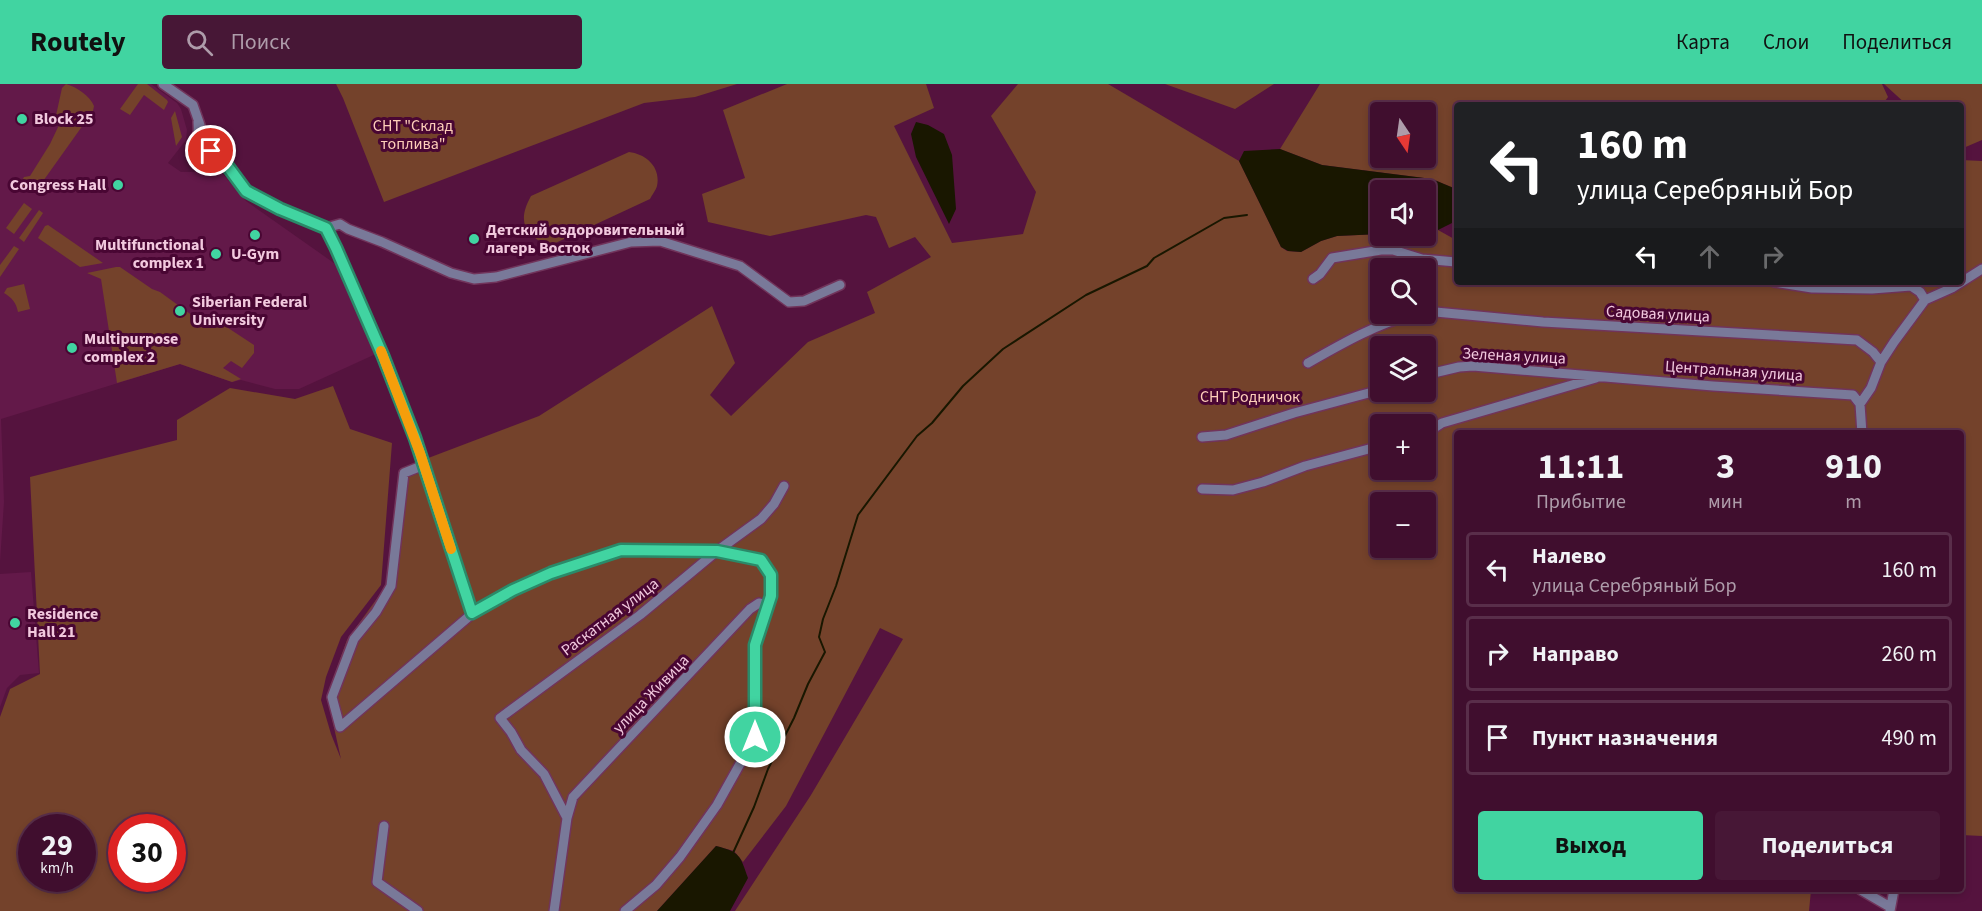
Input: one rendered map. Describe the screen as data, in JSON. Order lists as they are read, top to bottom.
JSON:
{
  "streets": {
    "street": [
      "Садовая улица",
      "Зеленая улица",
      "Центральная улица",
      "Раскатная улица",
      "улица Живица"
    ]
  },
  "crossings": [
    ["Зеленая улица", "Центральная улица"],
    ["Раскатная улица", "улица Живица"]
  ],
  "parks": ["СНТ \"Склад топлива\"", "СНТ Родничок"],
  "places": [
    "Block 25",
    "Congress Hall",
    "U-Gym",
    "Детский оздоровительный лагерь Восток",
    "Multifunctional complex 1",
    "Siberian Federal University",
    "Multipurpose complex 2",
    "Residence Hall 21"
  ],
  "north": "bottom",
  "page": {
    "header": "Routely",
    "search": "Поиск",
    "nav": ["Карта", "Слои", "Поделиться"],
    "map_buttons": ["+", "−"],
    "turn": ["160 m", "улица Серебряный Бор"],
    "eta": [
      "11:11",
      "Прибытие",
      "3",
      "мин",
      "910",
      "m"
    ],
    "list": [
      {
        "name": "Налево",
        "note": "улица Серебряный Бор",
        "value": "160 m"
      },
      {
        "name": "Направо",
        "value": "260 m"
      },
      {
        "name": "Пункт назначения",
        "value": "490 m"
      }
    ],
    "buttons": ["Выход", "Поделиться"],
    "speed": "29 km/h",
    "limit": "30"
  }
}
